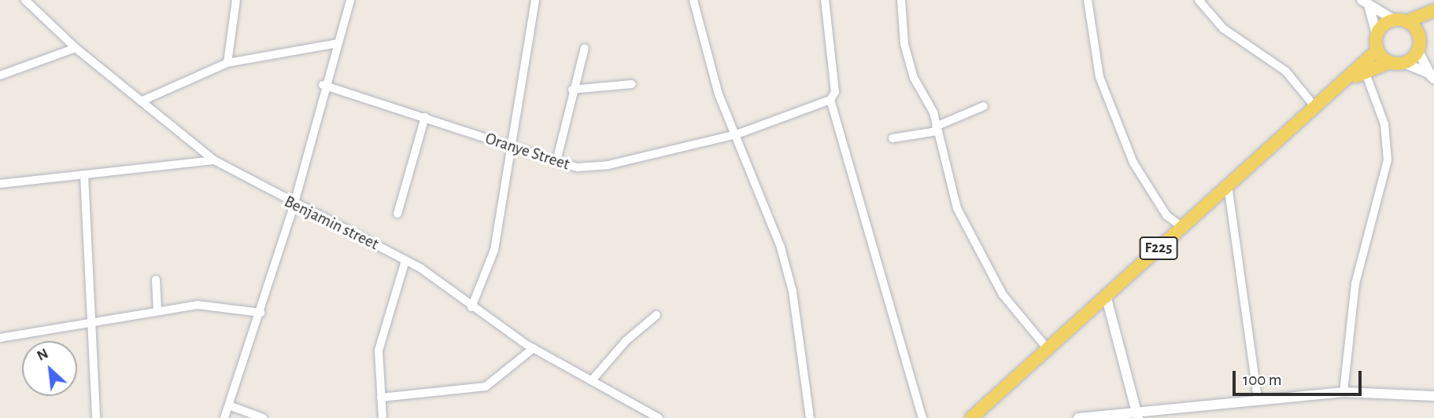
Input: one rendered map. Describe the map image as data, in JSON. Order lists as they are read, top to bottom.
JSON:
{
  "streets": {
    "main road": ["F225"],
    "street": ["Oranye Street", "Benjamin street"]
  },
  "scale_bar": "100 m",
  "north": "top left"
}
